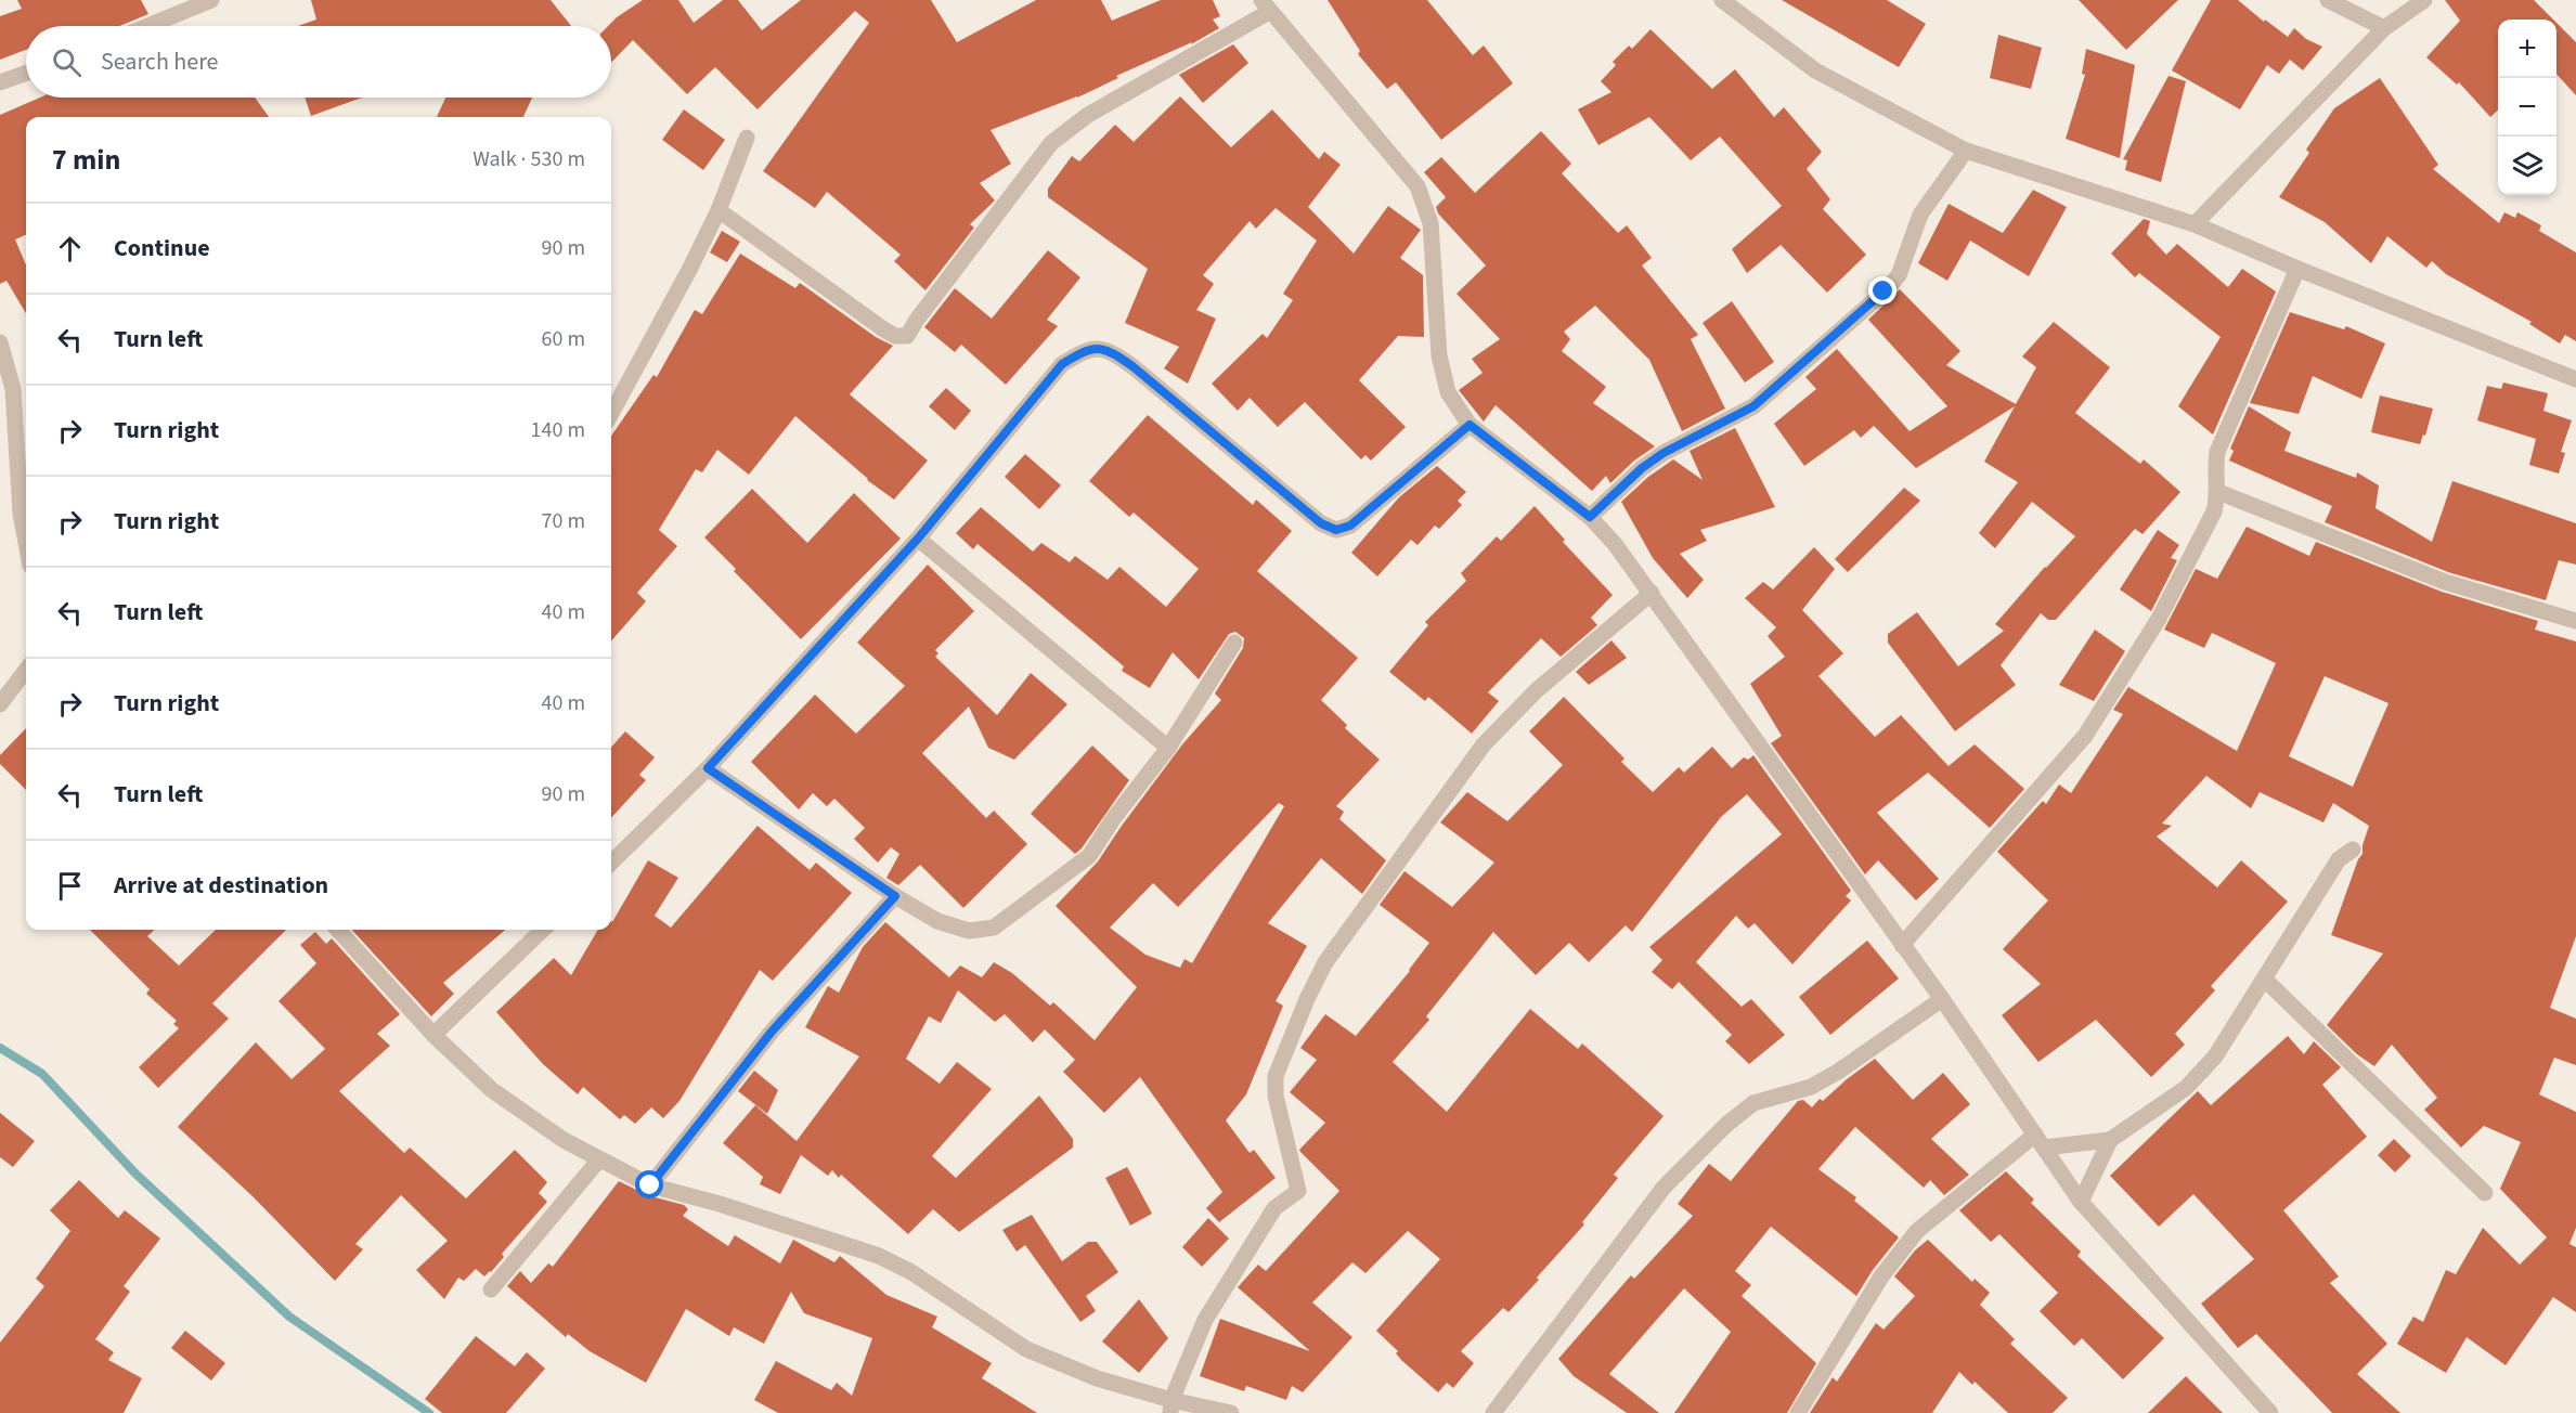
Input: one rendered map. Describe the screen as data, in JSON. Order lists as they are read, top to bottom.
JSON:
{
  "page": {
    "map_buttons": ["+", "−"],
    "search": "Search here",
    "heading": ["7 min", "Walk · 530 m"],
    "list": [
      ["Continue", "90 m"],
      ["Turn left", "60 m"],
      ["Turn right", "140 m"],
      ["Turn right", "70 m"],
      ["Turn left", "40 m"],
      ["Turn right", "40 m"],
      ["Turn left", "90 m"],
      "Arrive at destination"
    ]
  }
}
